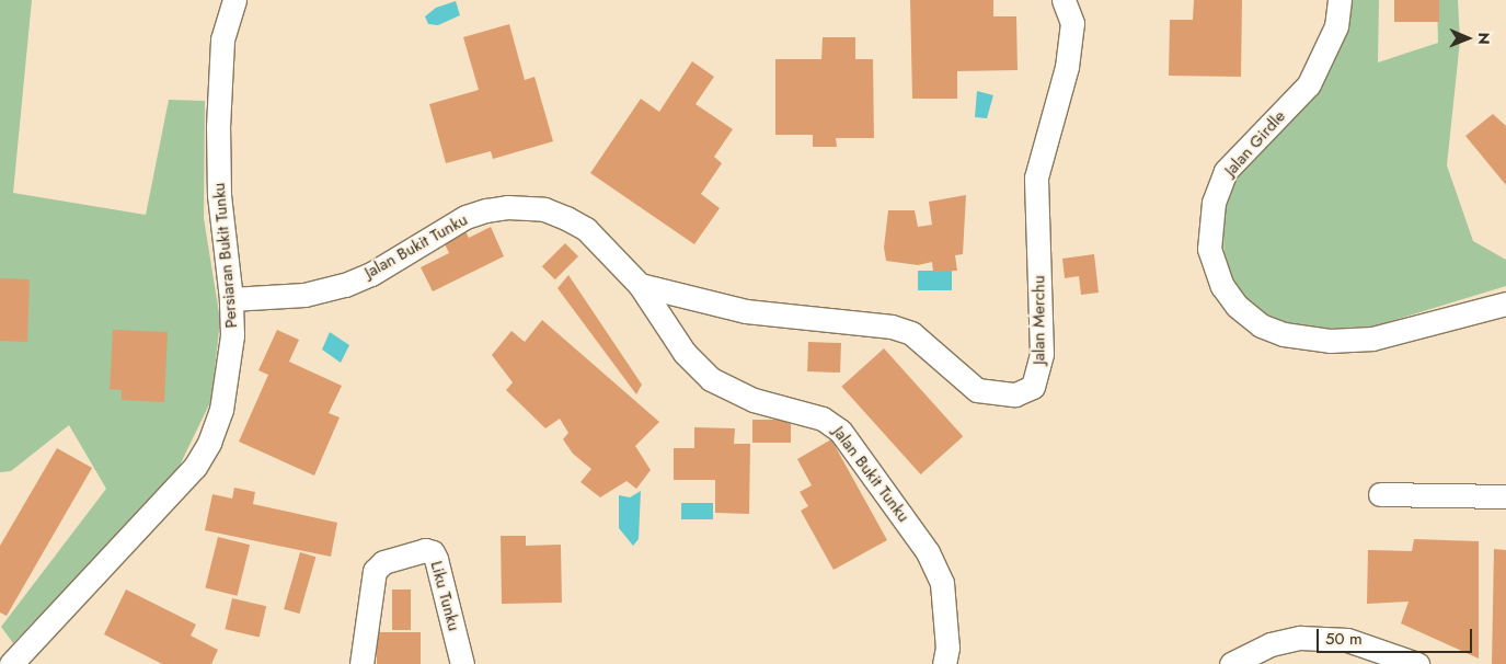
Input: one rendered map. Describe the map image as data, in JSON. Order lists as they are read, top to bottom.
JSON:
{
  "streets": {
    "street": [
      "Jalan Girdle",
      "Jalan Bukit Tunku",
      "Persiaran Bukit Tunku",
      "Jalan Merchu",
      "Liku Tunku"
    ]
  },
  "crossings": [
    ["Jalan Bukit Tunku", "Persiaran Bukit Tunku"],
    ["Jalan Bukit Tunku", "Jalan Merchu"]
  ],
  "scale_bar": "50 m",
  "north": "right"
}
